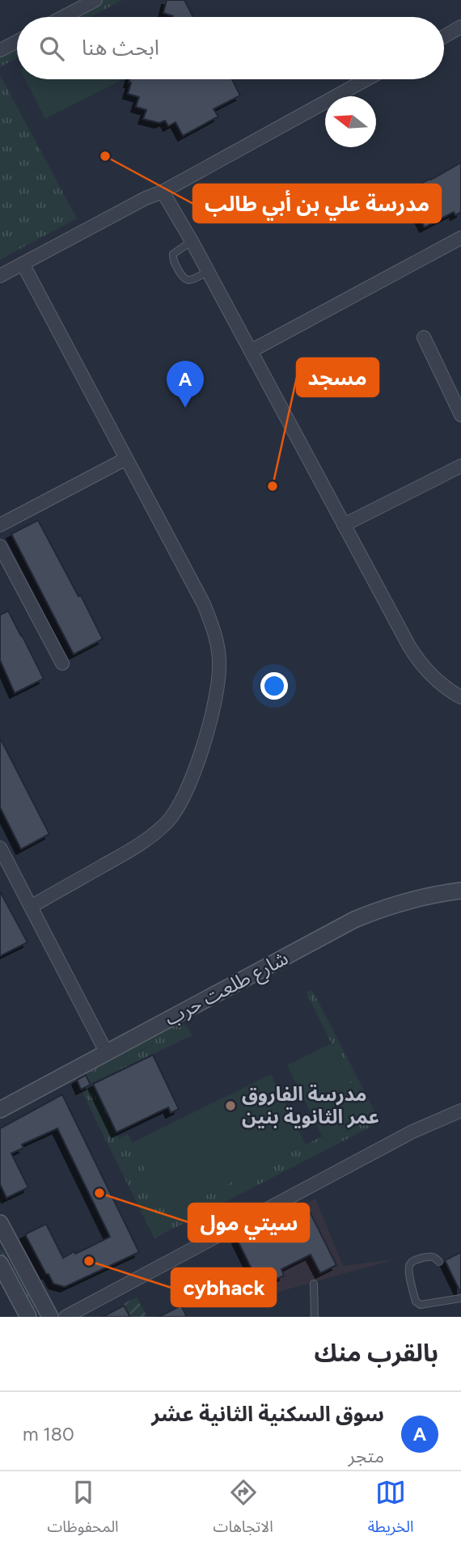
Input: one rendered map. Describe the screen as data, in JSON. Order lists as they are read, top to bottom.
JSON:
{
  "streets": {
    "street": ["شارع طلعت حرب"]
  },
  "places": [
    "مدرسة علي بن أبي طالب",
    "مسجد",
    "مدرسة الفاروق عمر الثانوية بنين",
    "سيتي مول",
    "cybhack"
  ],
  "north": "left",
  "page": {
    "search": "ابحث هنا",
    "pins": "A",
    "heading": "بالقرب منك",
    "list": [
      {
        "mark": "A",
        "name": "سوق السكنية الثانية عشر",
        "note": "متجر",
        "value": "180 m"
      }
    ],
    "nav": ["الخريطة", "الاتجاهات", "المحفوظات"]
  }
}
